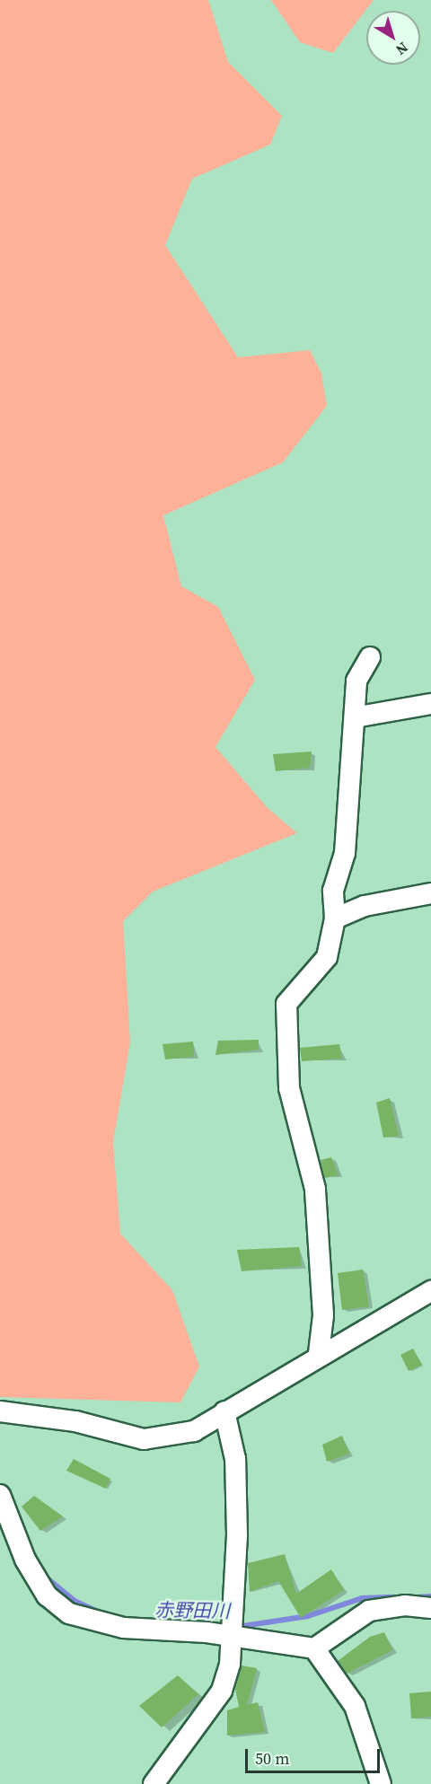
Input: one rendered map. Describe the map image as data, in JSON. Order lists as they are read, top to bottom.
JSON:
{
  "water": ["赤野田川"],
  "scale_bar": "50 m",
  "north": "bottom right"
}
